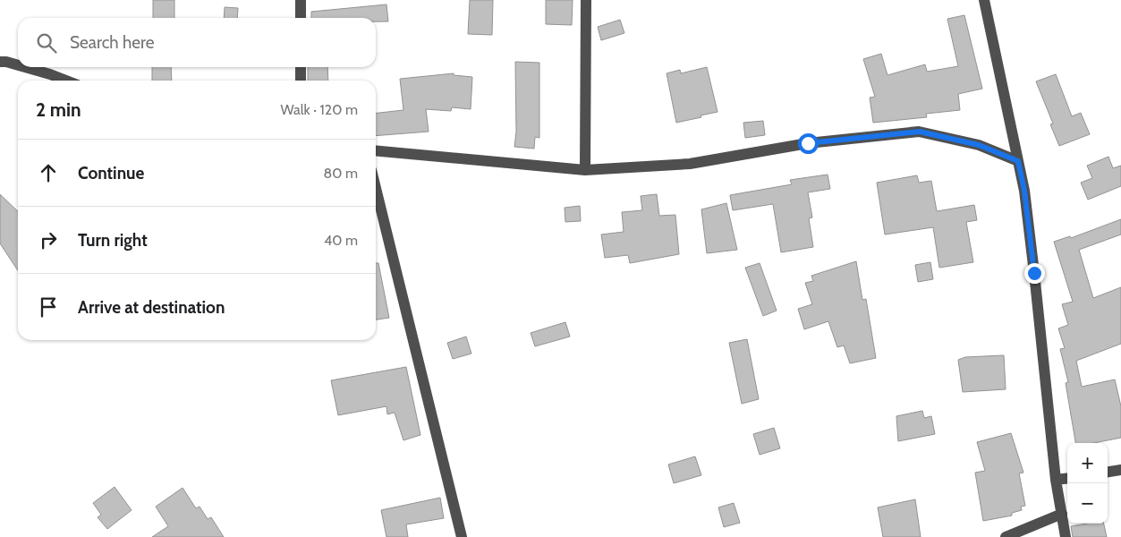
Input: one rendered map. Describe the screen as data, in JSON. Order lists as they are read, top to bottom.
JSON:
{
  "page": {
    "search": "Search here",
    "heading": ["2 min", "Walk · 120 m"],
    "list": [
      ["Continue", "80 m"],
      ["Turn right", "40 m"],
      "Arrive at destination"
    ],
    "map_buttons": ["+", "−"]
  }
}
